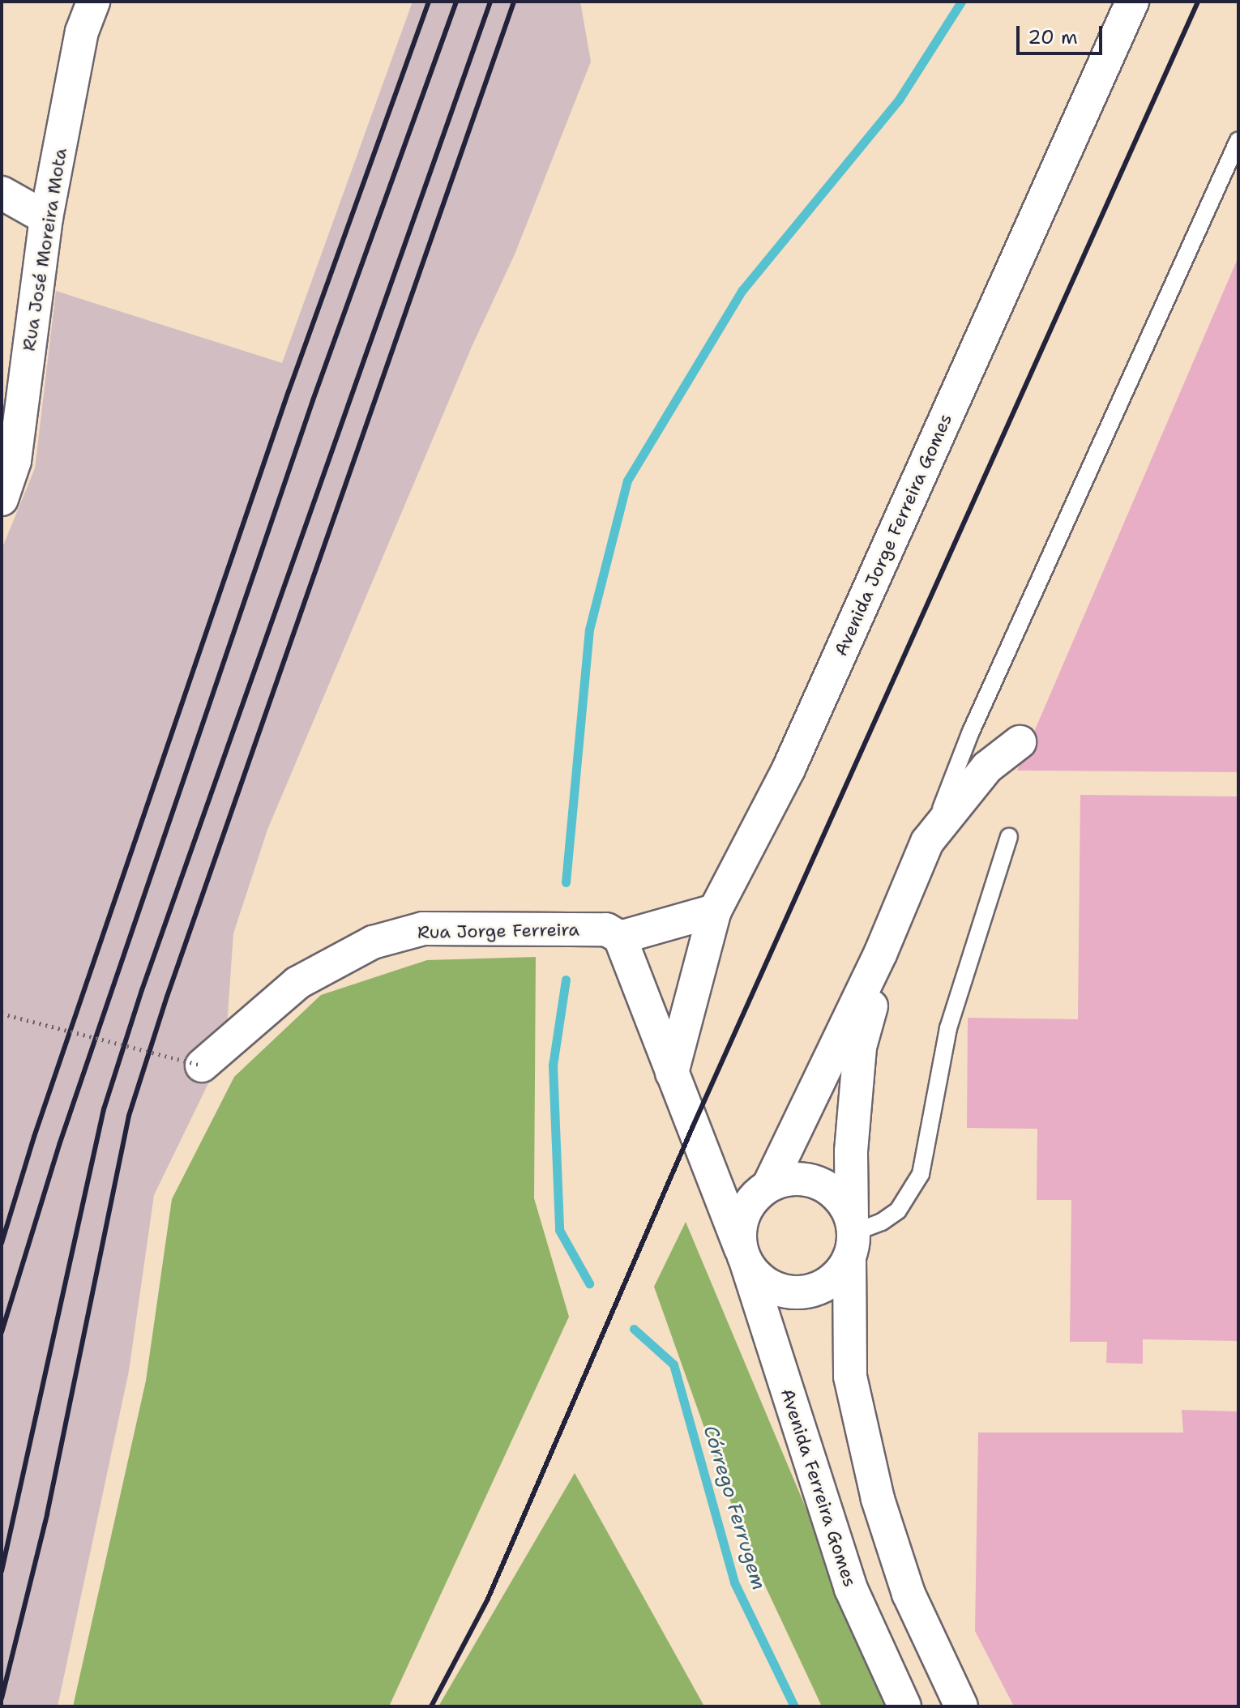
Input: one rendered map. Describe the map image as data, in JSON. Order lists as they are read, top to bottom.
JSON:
{
  "streets": {
    "street": [
      "Rua José Moreira Mota",
      "Avenida Jorge Ferreira Gomes",
      "Rua Jorge Ferreira",
      "Avenida Ferreira Gomes"
    ]
  },
  "crossings": [
    ["Avenida Jorge Ferreira Gomes", "Avenida Ferreira Gomes"],
    ["Rua Jorge Ferreira", "Avenida Ferreira Gomes"]
  ],
  "water": ["Córrego Ferrugem"],
  "scale_bar": "20 m"
}
